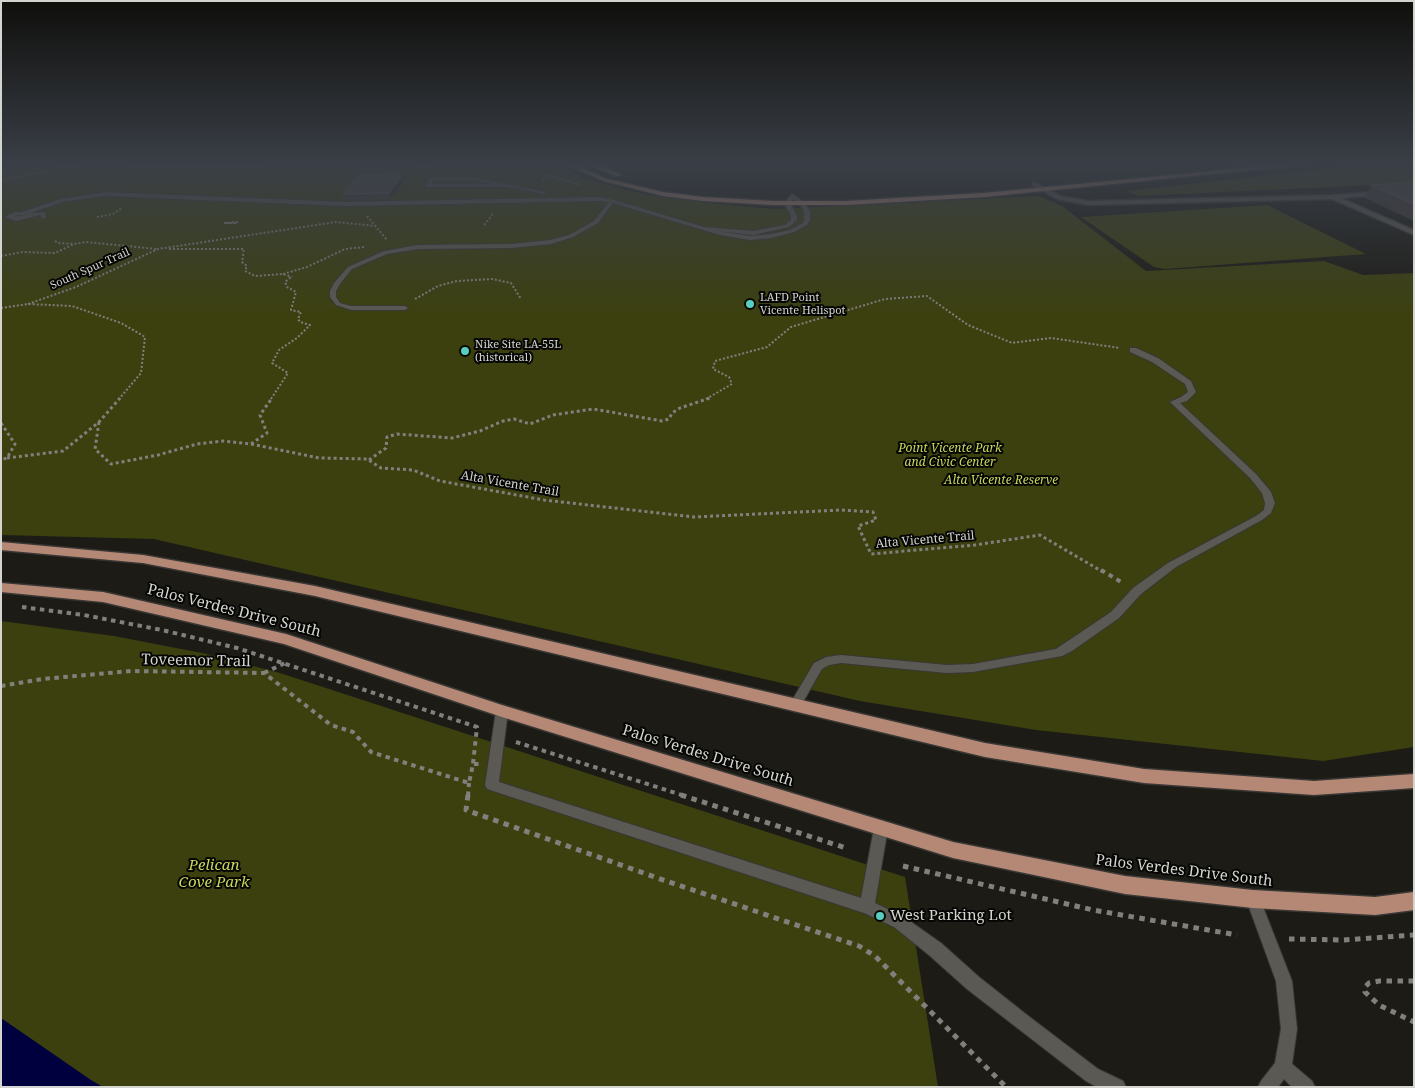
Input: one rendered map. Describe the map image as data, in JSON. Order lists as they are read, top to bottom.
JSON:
{
  "streets": {
    "main road": ["Palos Verdes Drive South"],
    "path": ["South Spur Trail", "Alta Vicente Trail", "Toveemor Trail"]
  },
  "parks": ["Point Vicente Park and Civic Center", "Alta Vicente Reserve", "Pelican Cove Park"],
  "places": ["LAFD Point Vicente Helispot", "Nike Site LA-55L (historical)", "West Parking Lot"]
}
